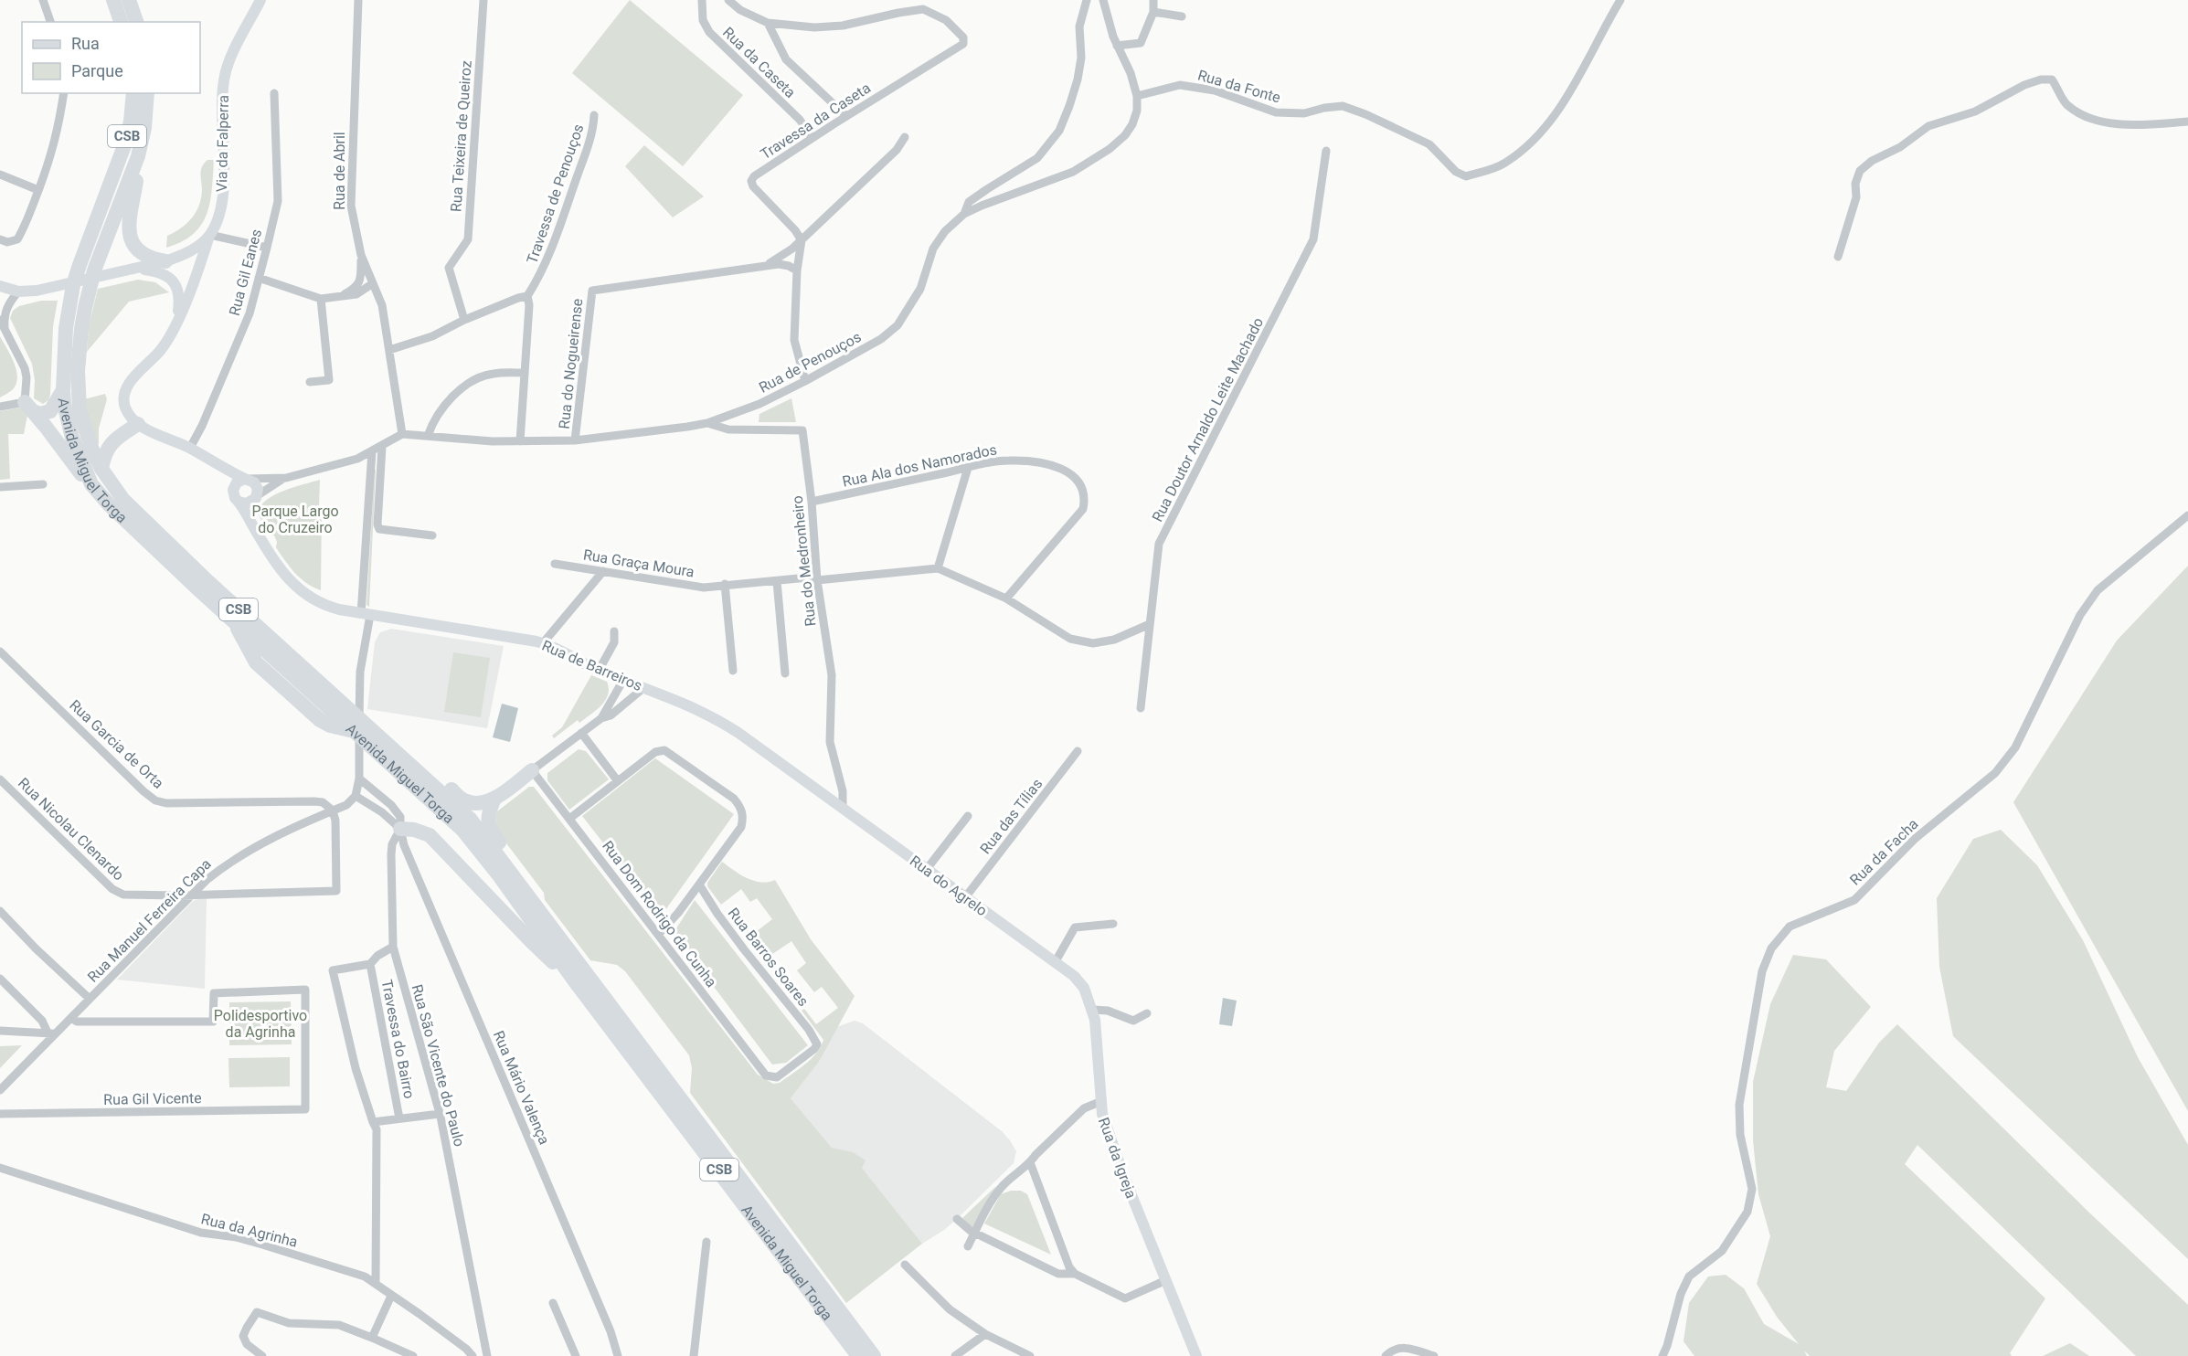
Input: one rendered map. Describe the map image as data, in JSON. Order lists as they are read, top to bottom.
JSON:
{
  "streets": {
    "highway": ["CSB", "Avenida Miguel Torga"],
    "street": [
      "Rua da Caseta",
      "Rua da Fonte",
      "Travessa da Caseta",
      "Rua Teixeira de Queiroz",
      "Via da Falperra",
      "Rua de Abril",
      "Travessa de Penouços",
      "Rua Gil Eanes",
      "Rua de Penouços",
      "Rua do Nogueirense",
      "Rua Doutor Arnaldo Leite Machado",
      "Rua Ala dos Namorados",
      "Rua do Medronheiro",
      "Rua Graça Moura",
      "Rua de Barreiros",
      "Rua Garcia de Orta",
      "Rua das Tílias",
      "Rua Nicolau Clenardo",
      "Rua da Facha",
      "Rua do Agrelo",
      "Rua Dom Rodrigo da Cunha",
      "Rua Manuel Ferreira Capa",
      "Rua Barros Soares",
      "Travessa do Bairro",
      "Rua São Vicente do Paulo",
      "Rua Mário Valença",
      "Rua Gil Vicente",
      "Rua da Igreja",
      "Rua da Agrinha"
    ]
  },
  "crossings": [
    ["Rua da Caseta", "Travessa da Caseta"],
    ["Rua da Fonte", "Rua de Penouços"],
    ["CSB", "Avenida Miguel Torga"],
    ["Rua de Abril", "Rua de Penouços"],
    ["Rua de Penouços", "Rua do Nogueirense"],
    ["Rua de Penouços", "Rua do Medronheiro"],
    ["Rua Ala dos Namorados", "Rua do Medronheiro"],
    ["Rua do Medronheiro", "Rua Graça Moura"],
    ["Rua do Medronheiro", "Rua de Barreiros"],
    ["Rua do Medronheiro", "Rua do Agrelo"],
    ["Rua de Barreiros", "Rua do Agrelo"],
    ["Rua Garcia de Orta", "Rua Nicolau Clenardo"],
    ["Rua Garcia de Orta", "Rua Manuel Ferreira Capa"],
    ["Rua das Tílias", "Rua do Agrelo"],
    ["Rua Nicolau Clenardo", "Rua Manuel Ferreira Capa"],
    ["Rua do Agrelo", "Rua da Igreja"],
    ["Rua Dom Rodrigo da Cunha", "Rua Barros Soares"],
    ["Rua Manuel Ferreira Capa", "Rua Gil Vicente"],
    ["Rua São Vicente do Paulo", "Rua Mário Valença"]
  ],
  "parks": ["Parque Largo do Cruzeiro", "Polidesportivo da Agrinha"],
  "legend": ["Rua", "Parque"]
}
